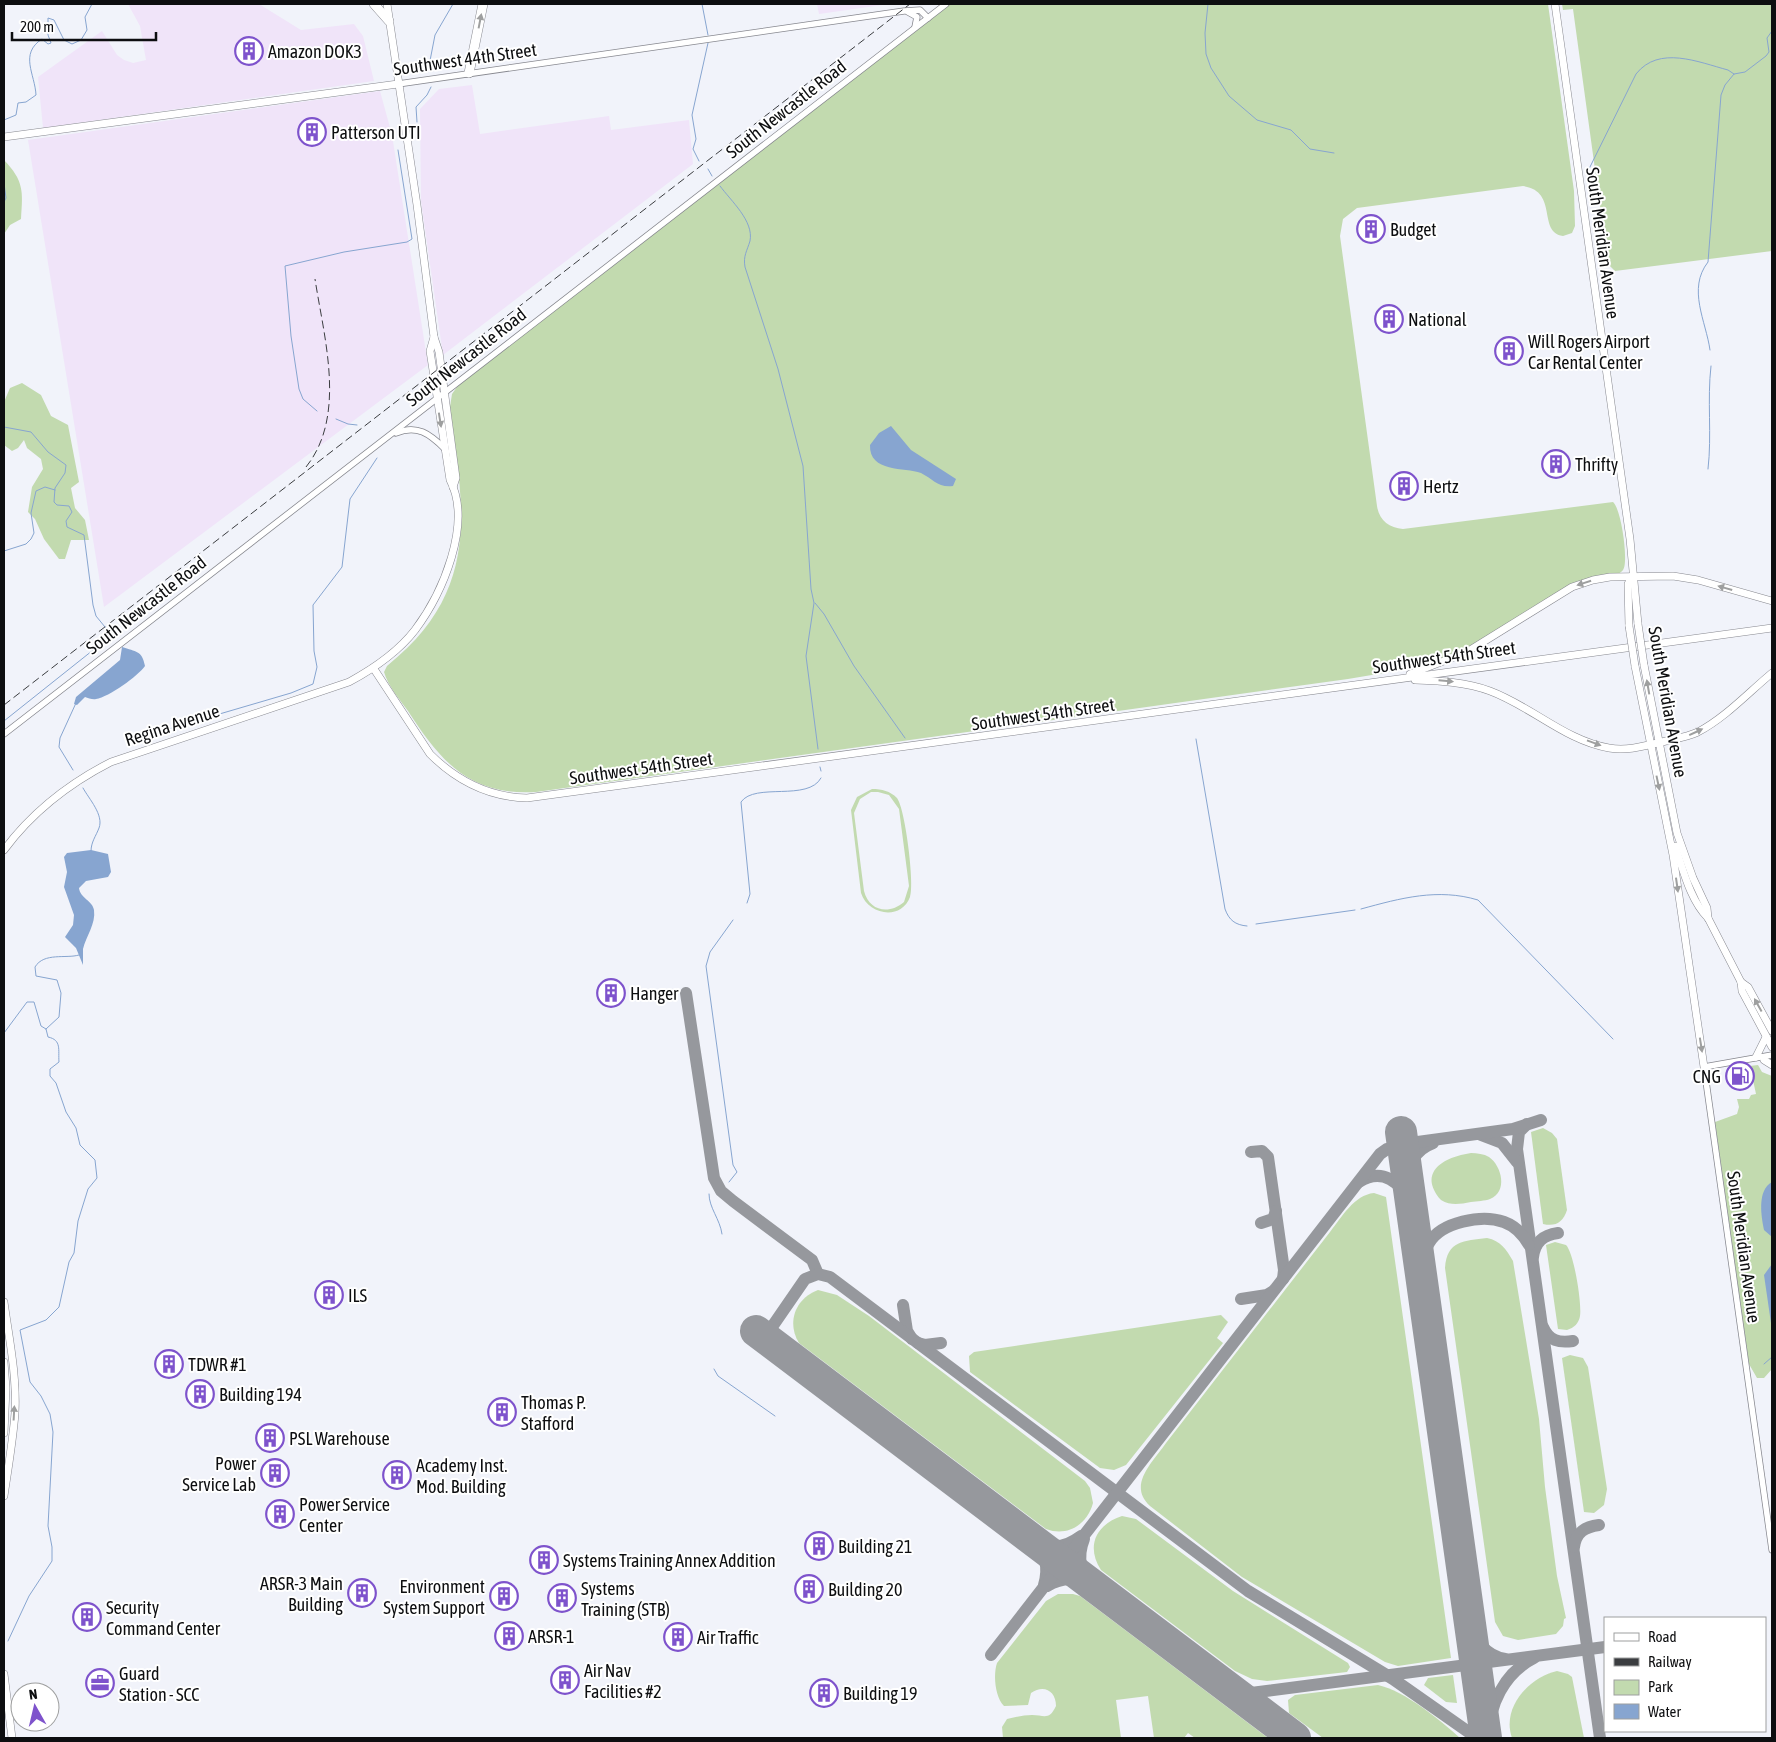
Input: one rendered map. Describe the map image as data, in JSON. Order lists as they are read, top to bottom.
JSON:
{
  "streets": {
    "main road": [
      "Southwest 44th Street",
      "South Meridian Avenue",
      "Southwest 54th Street",
      "Regina Avenue"
    ],
    "street": ["South Newcastle Road"]
  },
  "crossings": [
    ["Southwest 44th Street", "South Newcastle Road"],
    ["Southwest 54th Street", "Regina Avenue"]
  ],
  "places": {
    "building": [
      "Amazon DOK3",
      "Patterson UTI",
      "Budget",
      "National",
      "Will Rogers Airport Car Rental Center",
      "Thrifty",
      "Hertz",
      "Hanger",
      "ILS",
      "TDWR #1",
      "Building 194",
      "Thomas P. Stafford",
      "PSL Warehouse",
      "Power Service Lab",
      "Academy Inst. Mod. Building",
      "Power Service Center",
      "Building 21",
      "Systems Training Annex Addition",
      "Building 20",
      "ARSR-3 Main Building",
      "Environment System Support",
      "Systems Training (STB)",
      "Security Command Center",
      "ARSR-1",
      "Air Traffic",
      "Air Nav Facilities #2",
      "Building 19"
    ],
    "fuel station": ["CNG"],
    "office": ["Guard Station - SCC"]
  },
  "legend": [
    "Road",
    "Railway",
    "Park",
    "Water"
  ],
  "scale_bar": "200 m",
  "north": "top"
}
